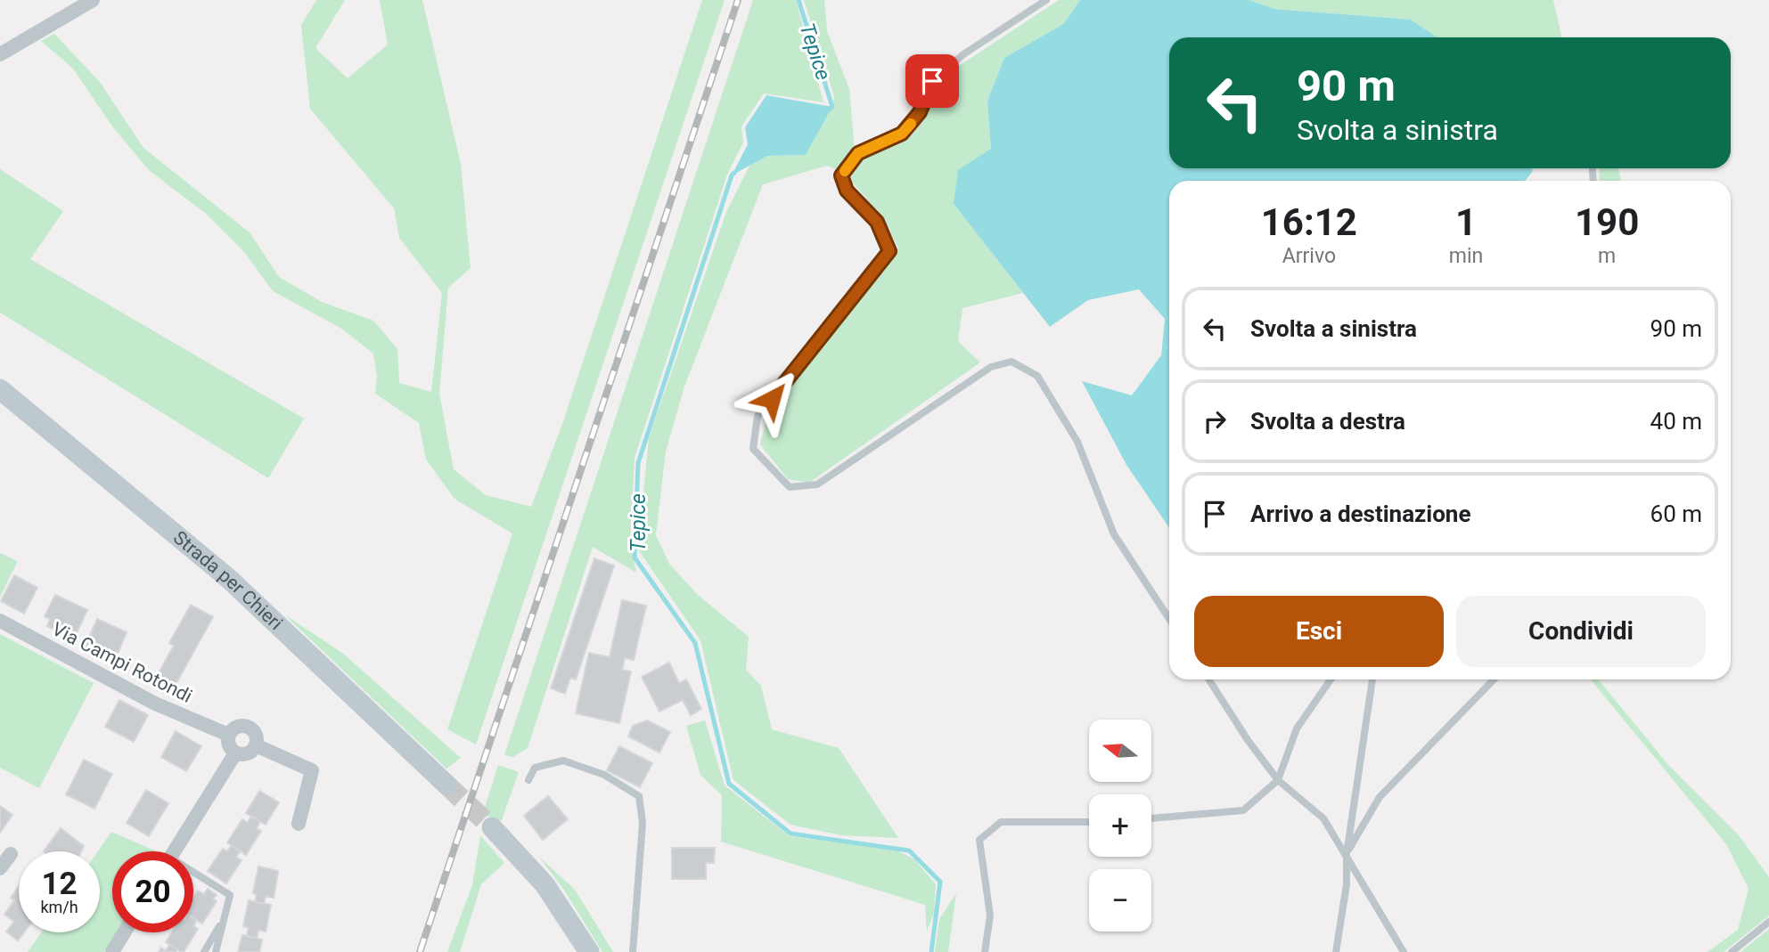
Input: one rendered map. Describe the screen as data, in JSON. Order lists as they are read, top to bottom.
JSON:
{
  "streets": {
    "main road": ["Strada per Chieri"],
    "street": ["Via Campi Rotondi"]
  },
  "water": ["Tepice"],
  "north": "left",
  "page": {
    "turn": ["90 m", "Svolta a sinistra"],
    "eta": [
      "16:12",
      "Arrivo",
      "1",
      "min",
      "190",
      "m"
    ],
    "list": [
      {
        "name": "Svolta a sinistra",
        "value": "90 m"
      },
      {
        "name": "Svolta a destra",
        "value": "40 m"
      },
      {
        "name": "Arrivo a destinazione",
        "value": "60 m"
      }
    ],
    "buttons": ["Esci", "Condividi"],
    "map_buttons": ["+", "−"],
    "speed": "12 km/h",
    "limit": "20"
  }
}
